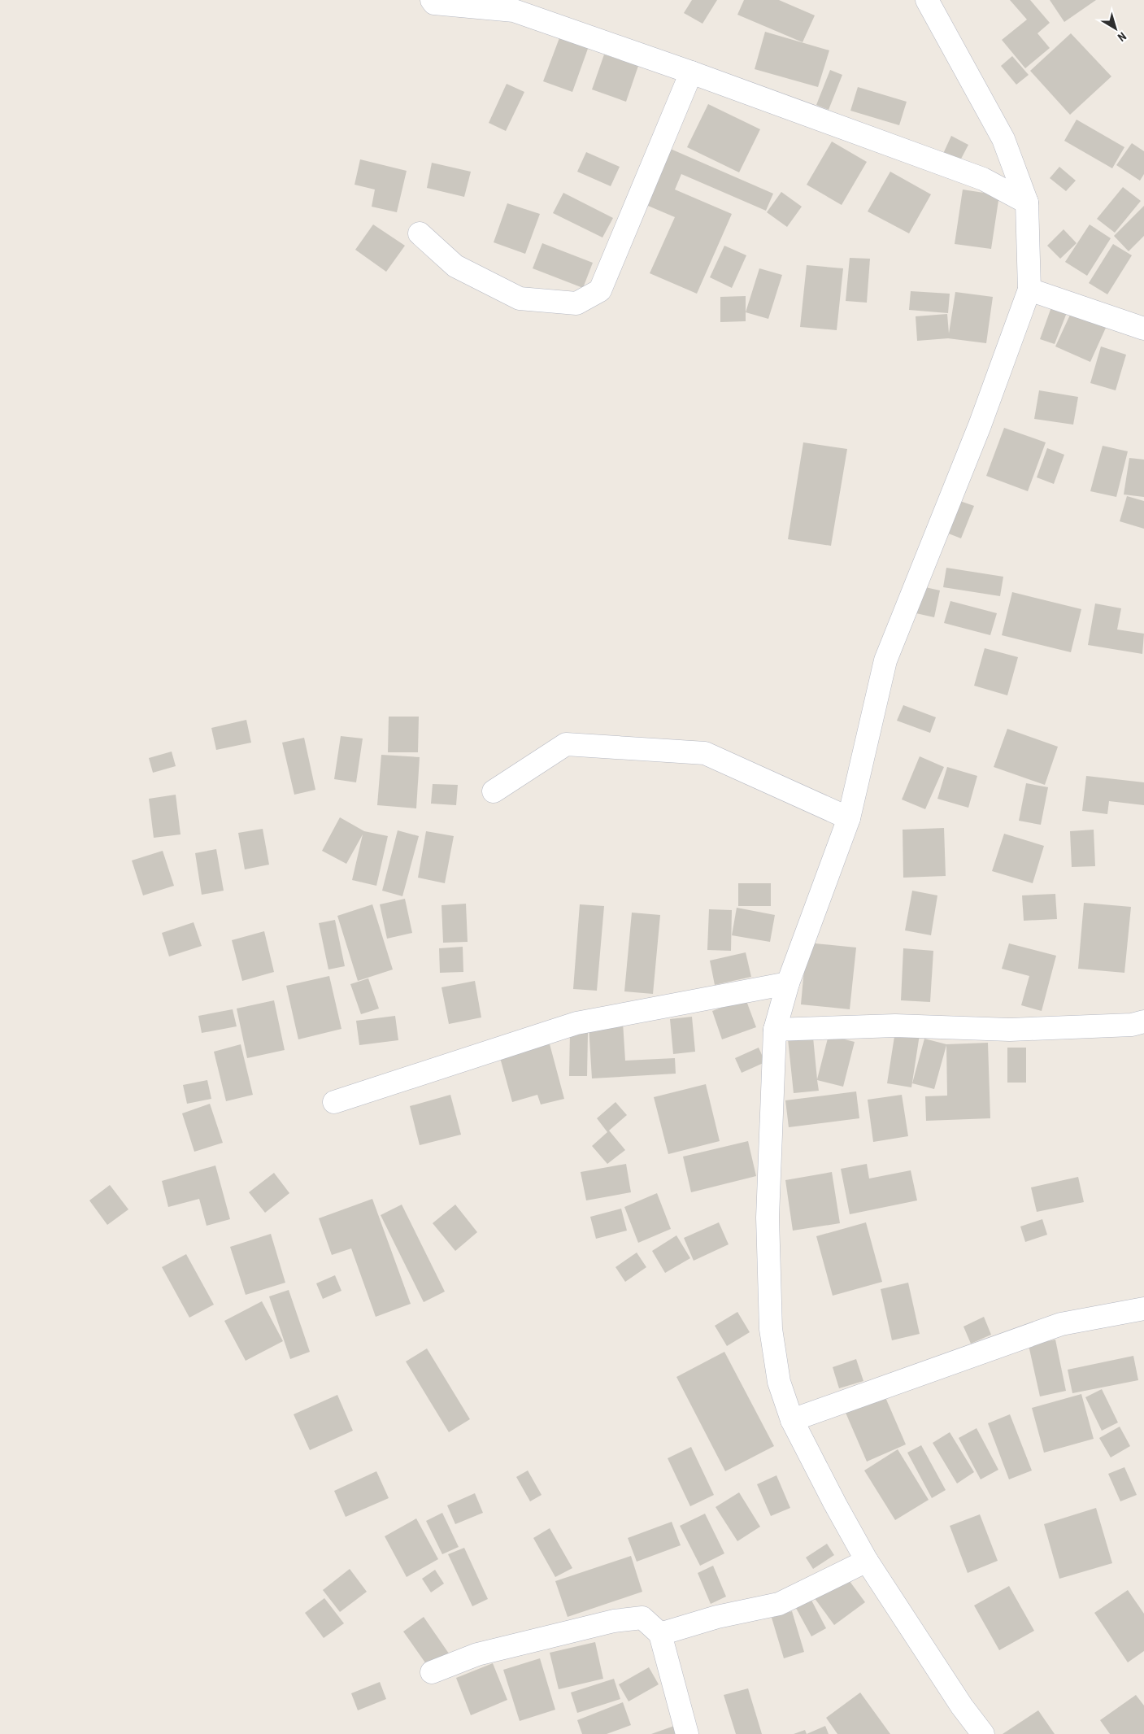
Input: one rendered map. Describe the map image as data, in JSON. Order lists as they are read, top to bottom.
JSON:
{
  "north": "bottom right"
}
